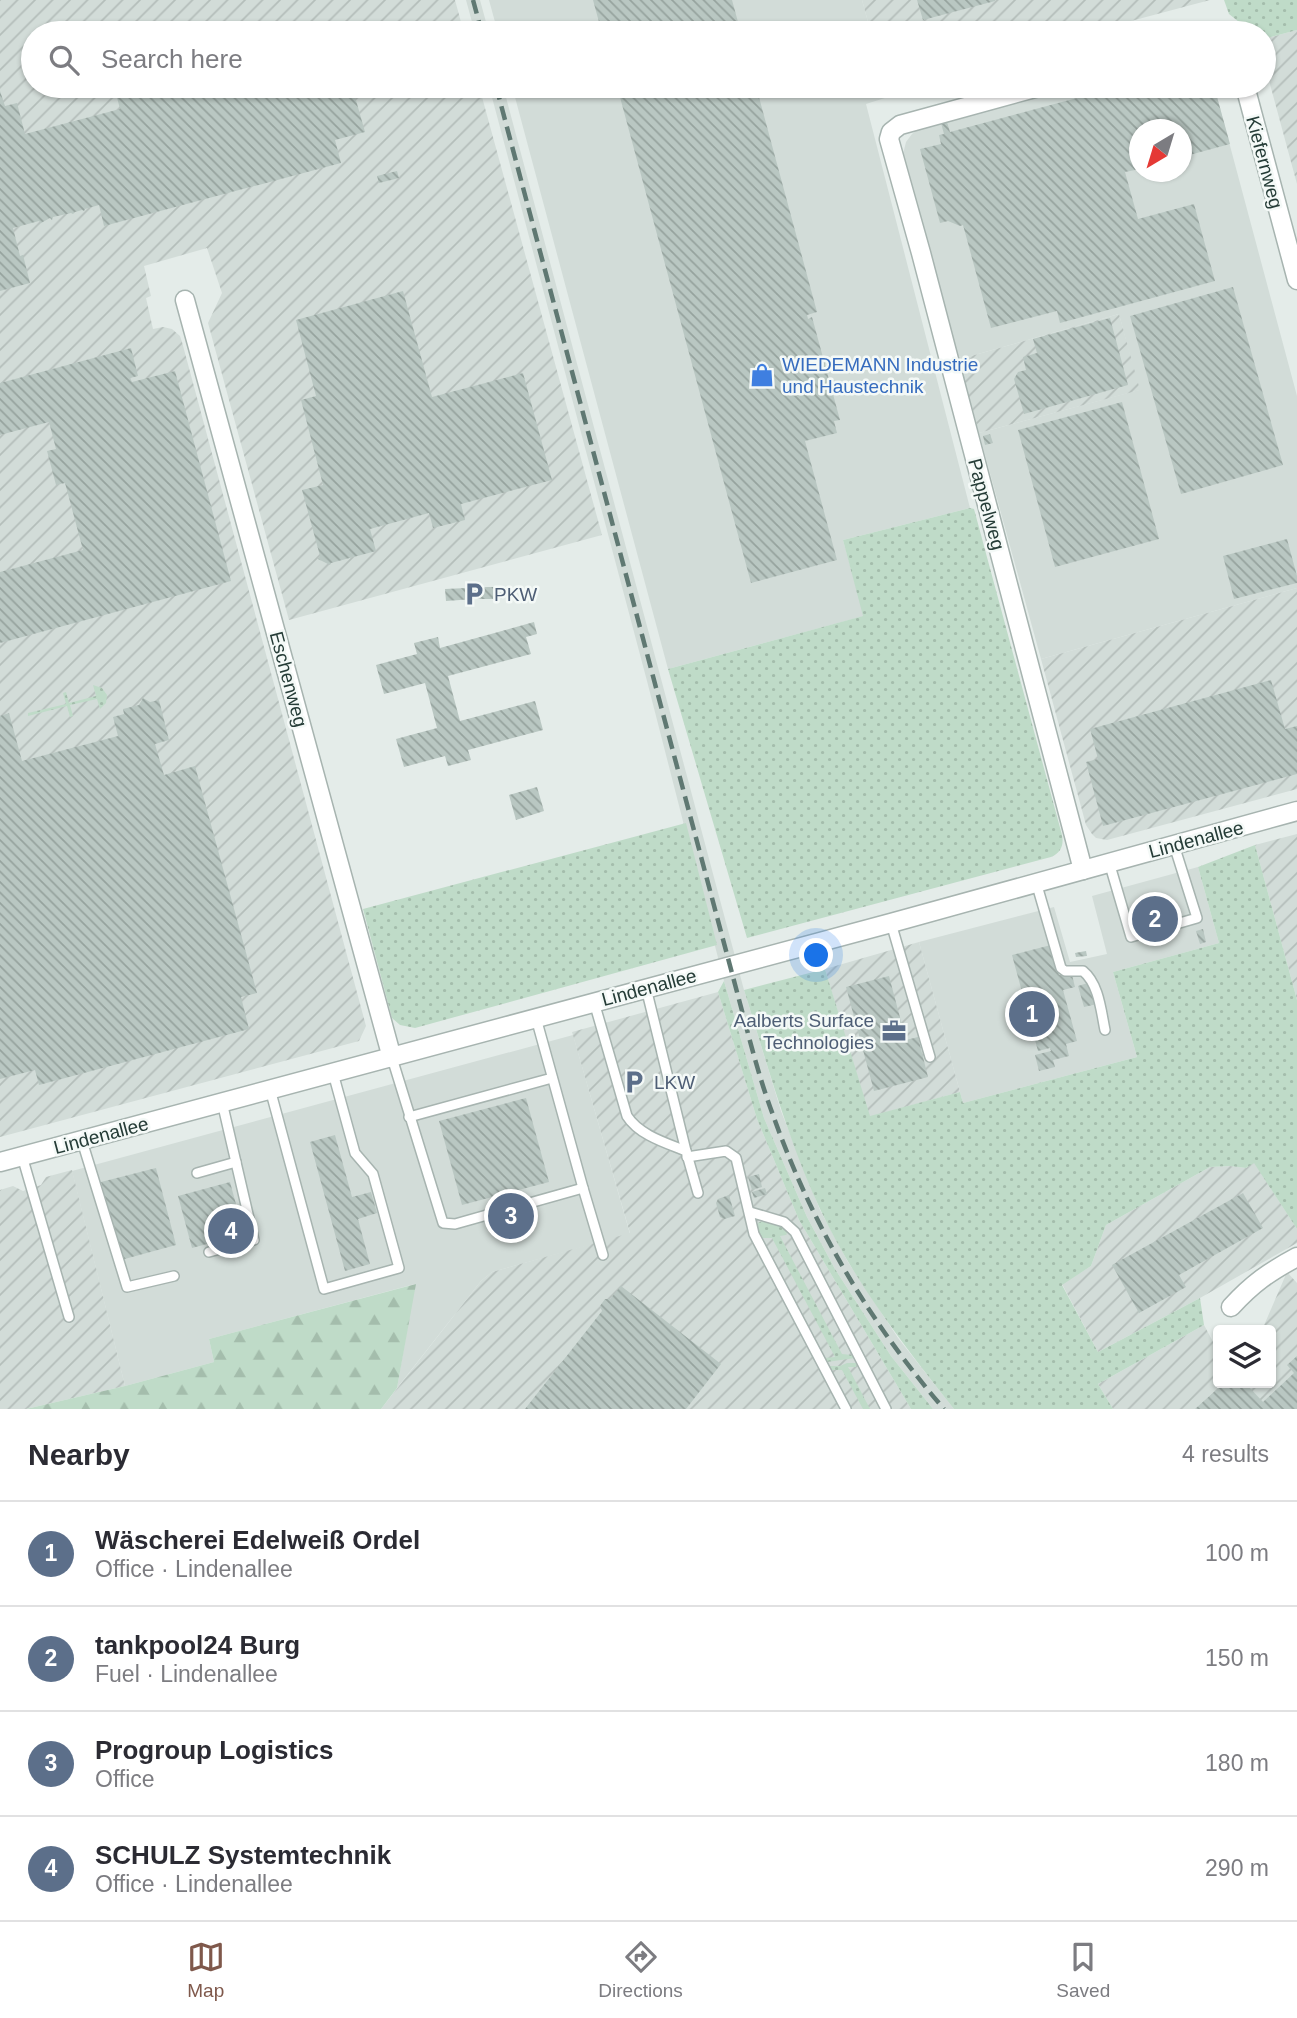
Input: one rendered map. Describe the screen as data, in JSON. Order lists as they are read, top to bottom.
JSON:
{
  "streets": {
    "street": [
      "Kiefernweg",
      "Pappelweg",
      "Eschenweg",
      "Lindenallee"
    ]
  },
  "crossings": [
    ["Pappelweg", "Lindenallee"],
    ["Eschenweg", "Lindenallee"]
  ],
  "places": {
    "shop": ["WIEDEMANN Industrie und Haustechnik"],
    "parking": ["PKW", "LKW"],
    "office": ["Aalberts Surface Technologies"]
  },
  "north": "bottom left",
  "page": {
    "search": "Search here",
    "pins": [
      "2",
      "1",
      "3",
      "4"
    ],
    "heading": ["Nearby", "4 results"],
    "list": [
      {
        "mark": "1",
        "name": "Wäscherei Edelweiß Ordel",
        "note": "Office · Lindenallee",
        "value": "100 m"
      },
      {
        "mark": "2",
        "name": "tankpool24 Burg",
        "note": "Fuel · Lindenallee",
        "value": "150 m"
      },
      {
        "mark": "3",
        "name": "Progroup Logistics",
        "note": "Office",
        "value": "180 m"
      },
      {
        "mark": "4",
        "name": "SCHULZ Systemtechnik",
        "note": "Office · Lindenallee",
        "value": "290 m"
      }
    ],
    "nav": ["Map", "Directions", "Saved"]
  }
}
